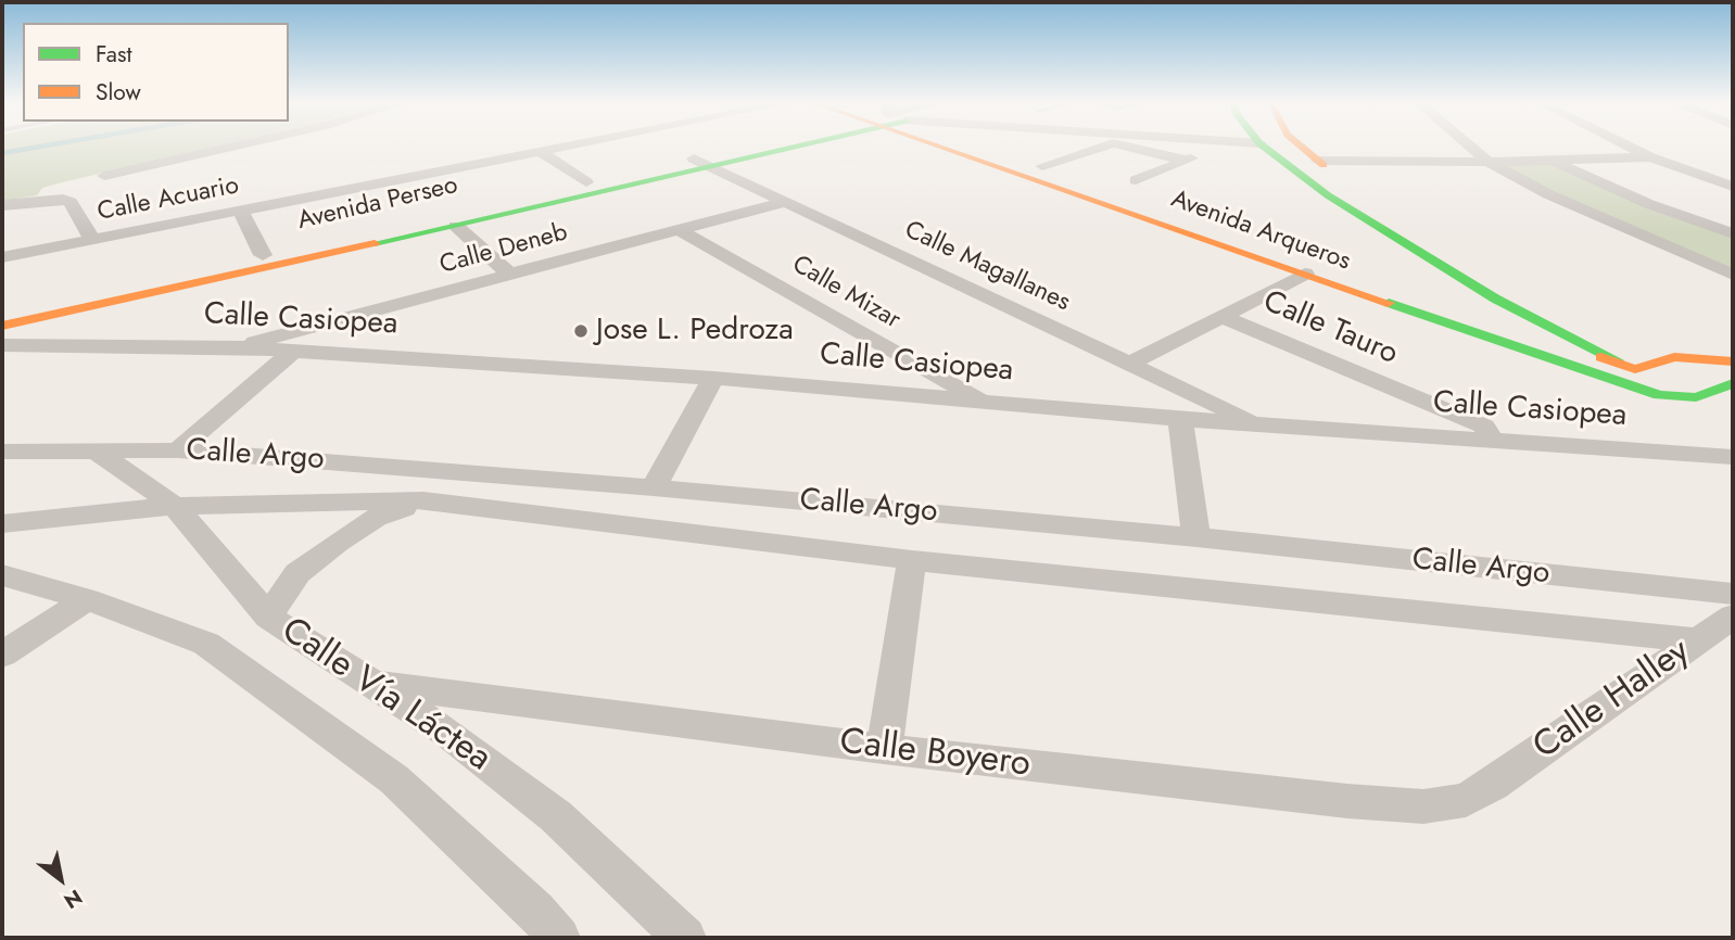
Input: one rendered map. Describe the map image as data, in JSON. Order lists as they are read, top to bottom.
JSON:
{
  "streets": {
    "main road": ["Avenida Perseo", "Avenida Arqueros"],
    "street": [
      "Calle Acuario",
      "Calle Deneb",
      "Calle Magallanes",
      "Calle Mizar",
      "Calle Casiopea",
      "Calle Tauro",
      "Calle Argo",
      "Calle Vía Láctea",
      "Calle Halley",
      "Calle Boyero"
    ]
  },
  "crossings": [
    ["Avenida Perseo", "Calle Magallanes"],
    ["Calle Deneb", "Calle Magallanes"],
    ["Calle Deneb", "Calle Mizar"],
    ["Calle Deneb", "Calle Casiopea"],
    ["Calle Magallanes", "Calle Casiopea"],
    ["Calle Mizar", "Calle Casiopea"],
    ["Calle Casiopea", "Calle Tauro"],
    ["Calle Argo", "Calle Vía Láctea"],
    ["Calle Argo", "Calle Halley"],
    ["Calle Vía Láctea", "Calle Boyero"],
    ["Calle Halley", "Calle Boyero"]
  ],
  "places": ["Jose L. Pedroza"],
  "legend": ["Fast", "Slow"],
  "north": "bottom right"
}
